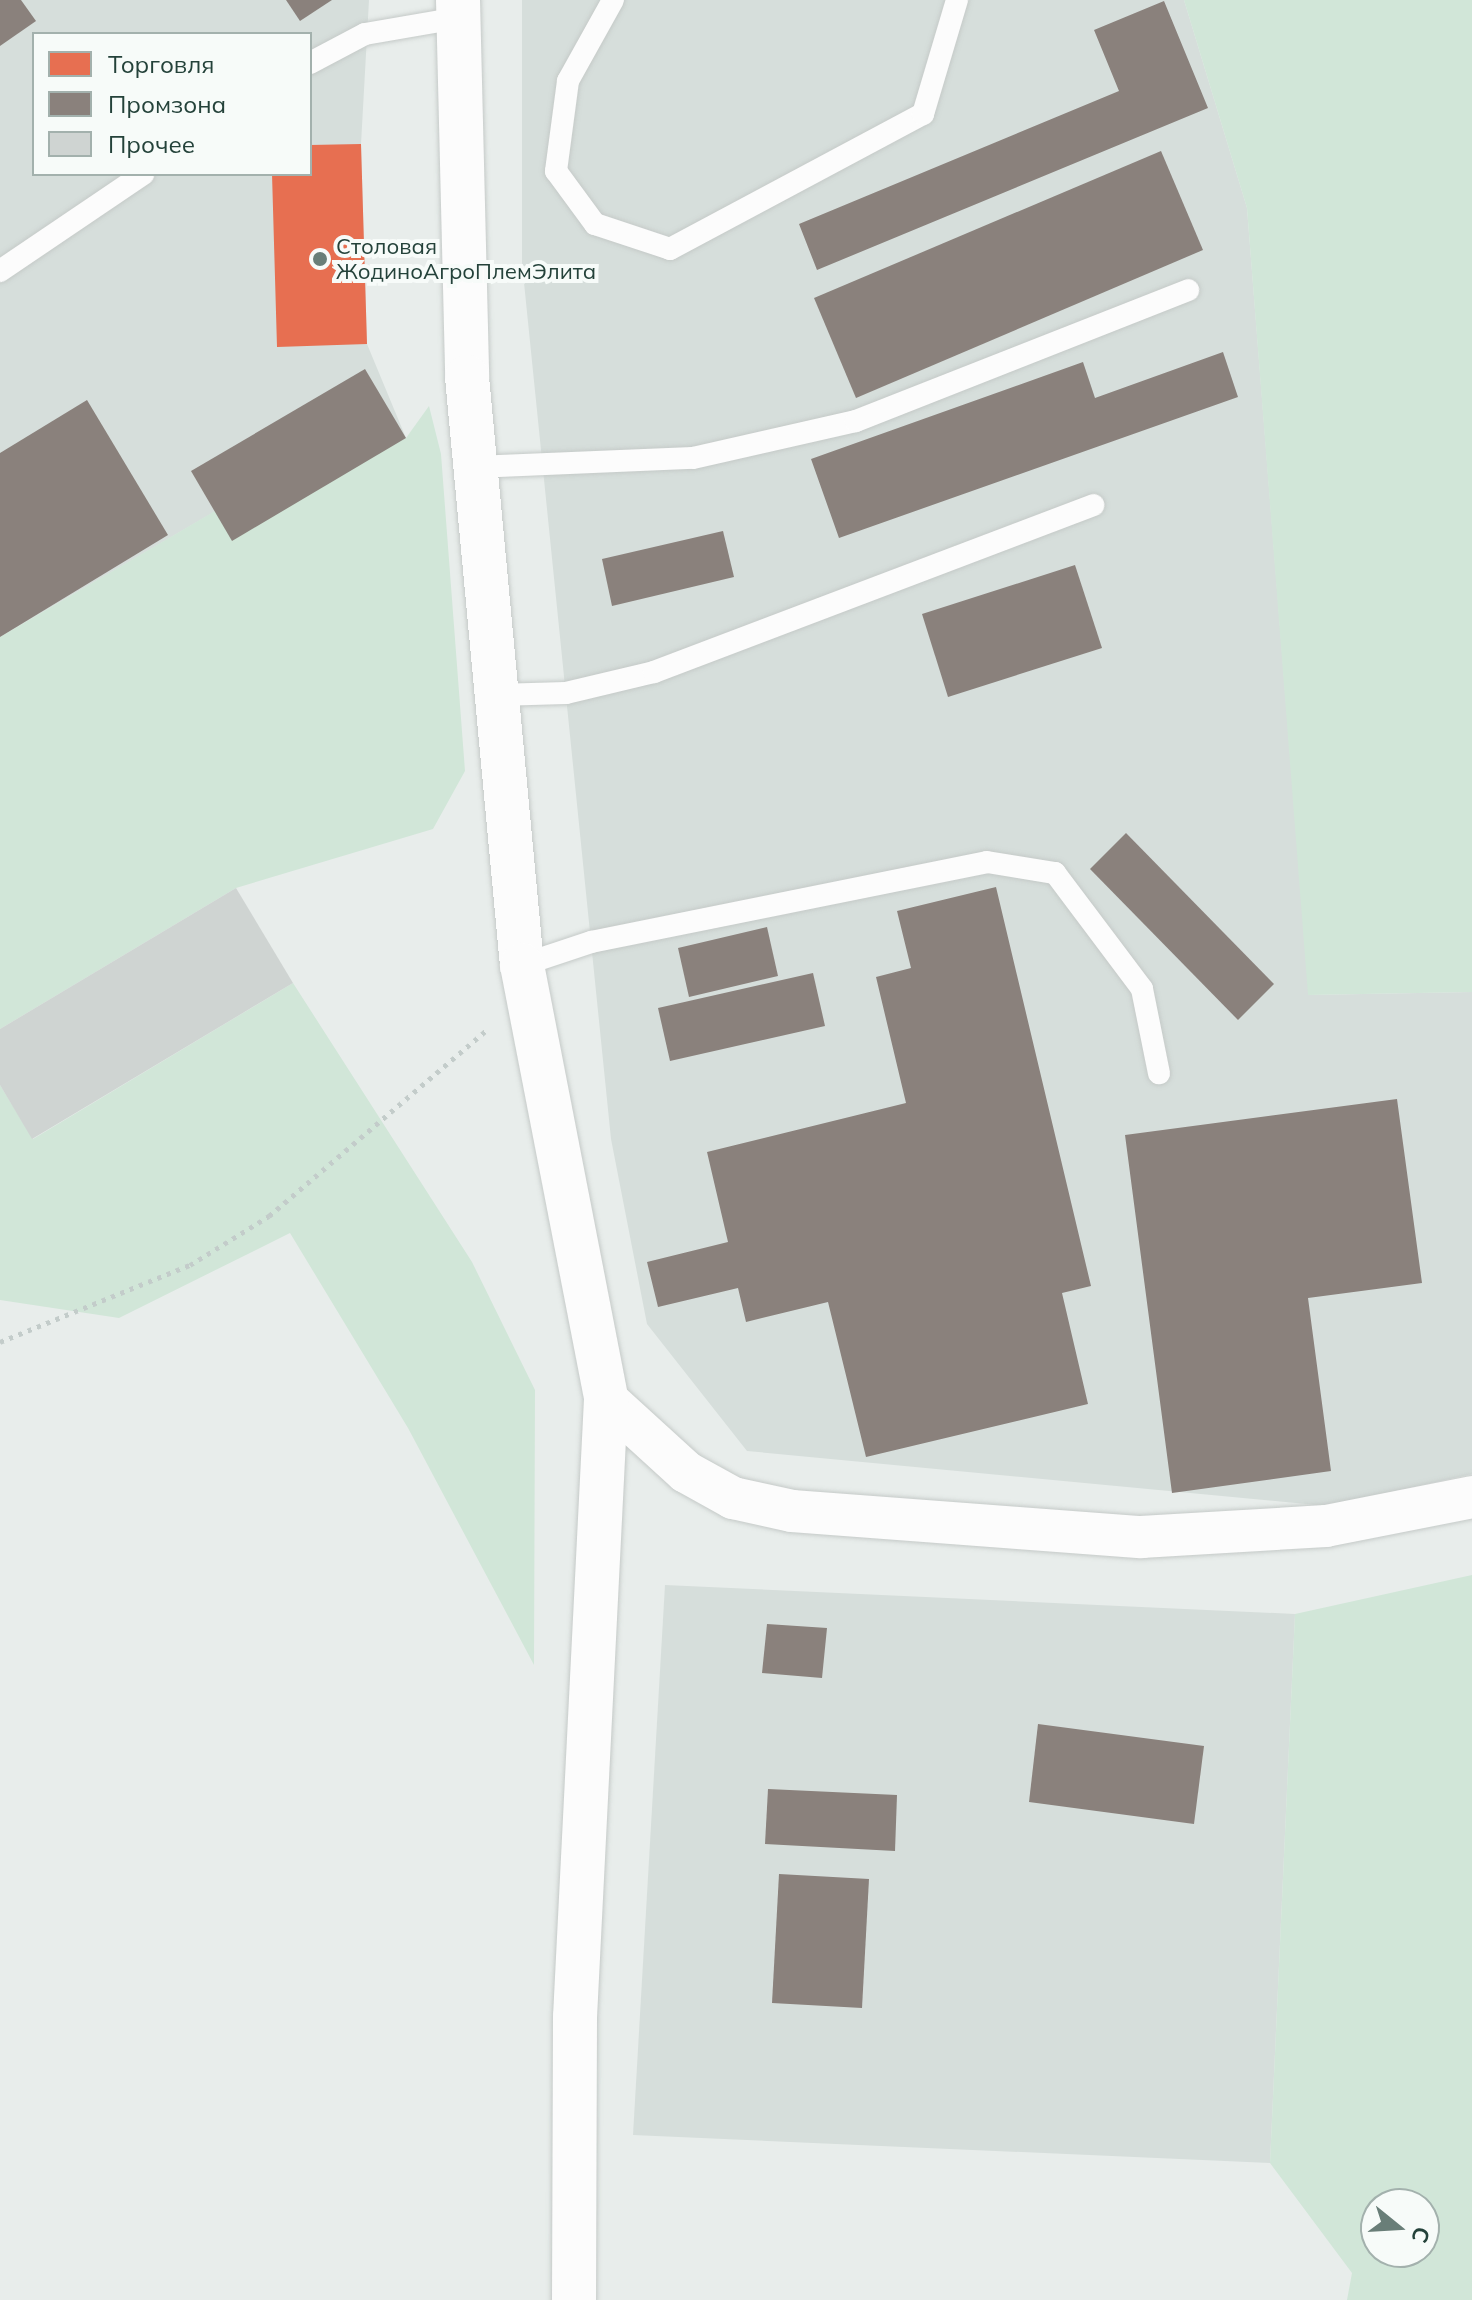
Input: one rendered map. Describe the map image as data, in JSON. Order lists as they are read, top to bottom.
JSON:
{
  "places": ["Столовая ЖодиноАгроПлемЭлита"],
  "legend": ["Торговля", "Промзона", "Прочее"],
  "north": "right"
}
